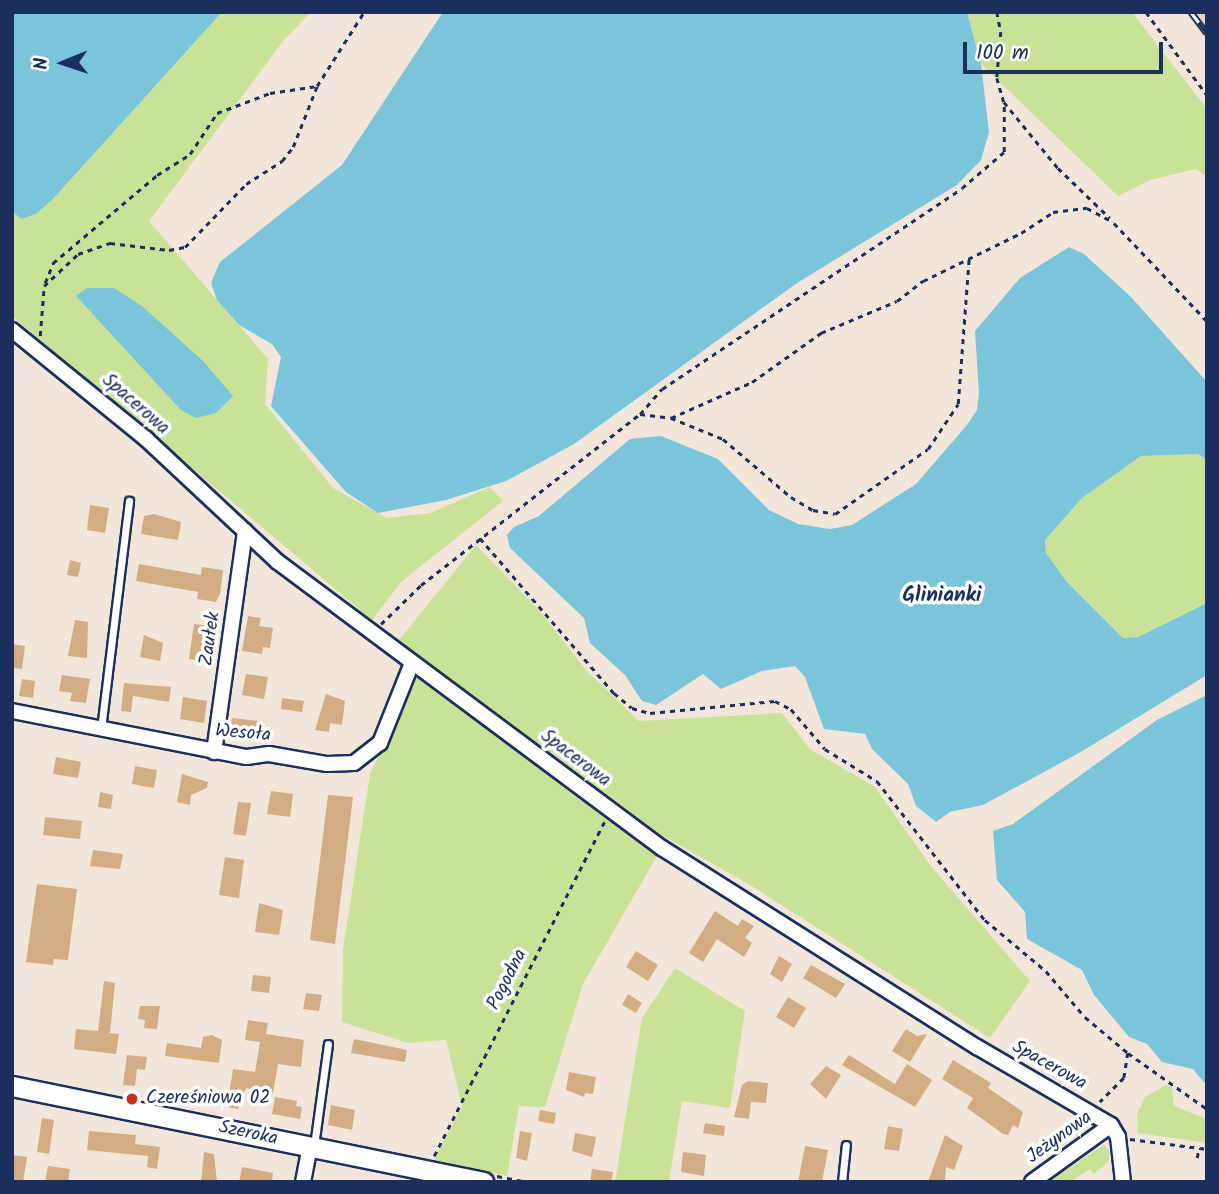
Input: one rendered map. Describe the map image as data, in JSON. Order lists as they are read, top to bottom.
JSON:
{
  "streets": {
    "street": [
      "Spacerowa",
      "Zaułek",
      "Wesoła",
      "Szeroka",
      "Jeżynowa"
    ],
    "path": ["Pogodna"]
  },
  "crossings": [
    ["Spacerowa", "Zaułek"],
    ["Spacerowa", "Wesoła"],
    ["Spacerowa", "Pogodna"],
    ["Spacerowa", "Jeżynowa"],
    ["Zaułek", "Wesoła"]
  ],
  "districts": ["Glinianki"],
  "places": ["Czereśniowa 02"],
  "scale_bar": "100 m",
  "north": "left"
}
